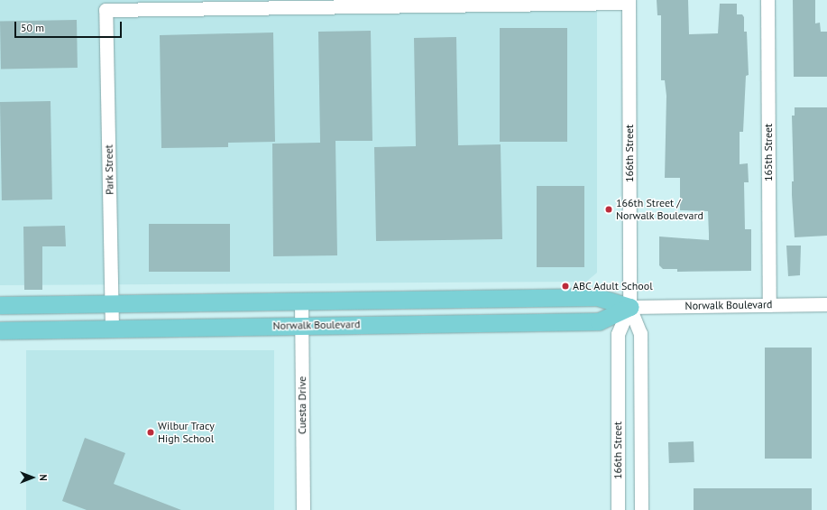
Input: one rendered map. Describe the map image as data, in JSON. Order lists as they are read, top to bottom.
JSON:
{
  "streets": {
    "main road": ["Norwalk Boulevard"],
    "street": [
      "165th Street",
      "166th Street",
      "Park Street",
      "Cuesta Drive"
    ]
  },
  "crossings": [
    ["165th Street", "Norwalk Boulevard"],
    ["166th Street", "Park Street"],
    ["166th Street", "Norwalk Boulevard"],
    ["Park Street", "Norwalk Boulevard"],
    ["Norwalk Boulevard", "Cuesta Drive"]
  ],
  "places": ["166th Street / Norwalk Boulevard", "ABC Adult School", "Wilbur Tracy High School"],
  "scale_bar": "50 m",
  "north": "right"
}
